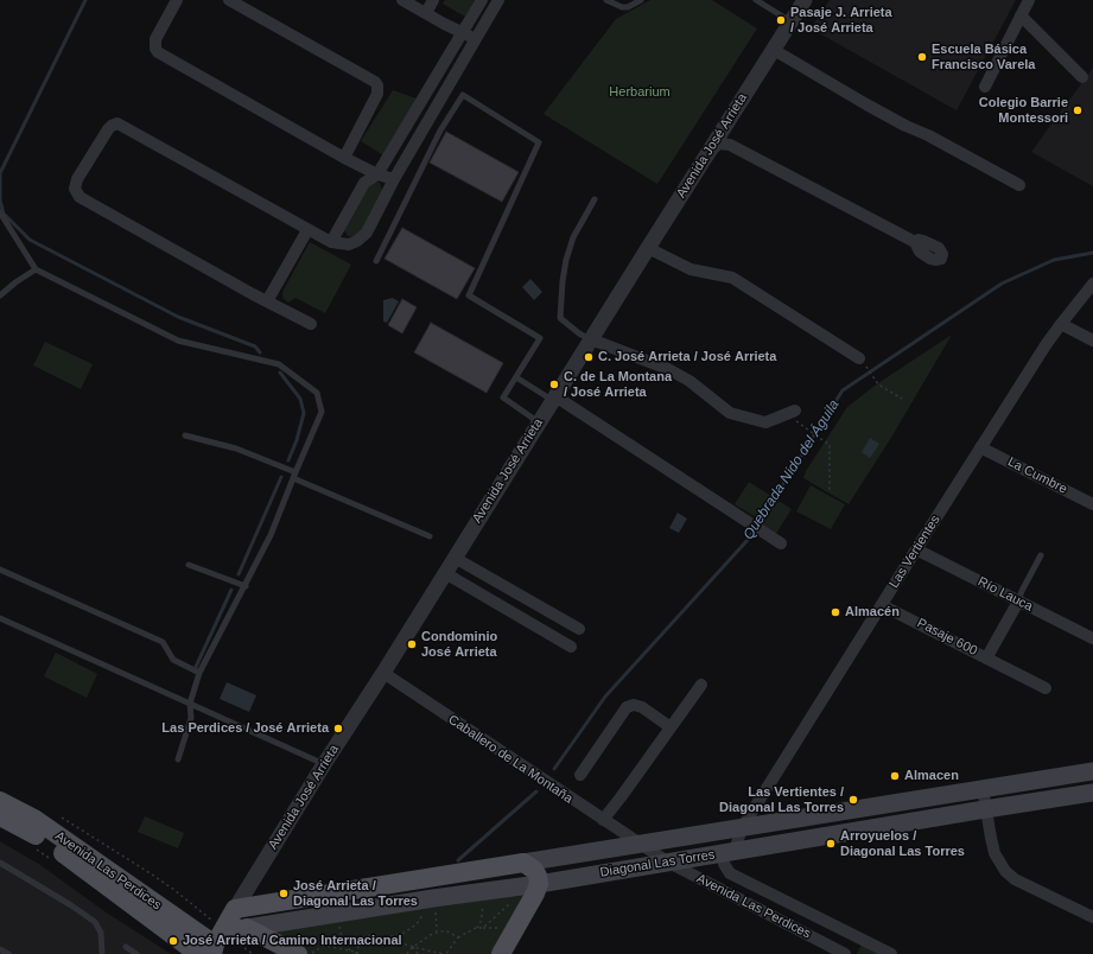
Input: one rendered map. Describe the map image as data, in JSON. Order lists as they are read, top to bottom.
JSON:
{
  "streets": {
    "main road": ["Avenida José Arrieta", "Diagonal Las Torres", "Avenida Las Perdices"],
    "street": [
      "La Cumbre",
      "Las Vertientes",
      "Río Lauca",
      "Pasaje 600",
      "Caballero de La Montaña"
    ]
  },
  "crossings": [
    ["Avenida José Arrieta", "Caballero de La Montaña"],
    ["Avenida José Arrieta", "Diagonal Las Torres"],
    ["Avenida José Arrieta", "Avenida Las Perdices"],
    ["La Cumbre", "Las Vertientes"],
    ["Las Vertientes", "Río Lauca"],
    ["Las Vertientes", "Pasaje 600"],
    ["Las Vertientes", "Diagonal Las Torres"],
    ["Las Vertientes", "Avenida Las Perdices"],
    ["Río Lauca", "Pasaje 600"],
    ["Caballero de La Montaña", "Diagonal Las Torres"],
    ["Caballero de La Montaña", "Avenida Las Perdices"],
    ["Diagonal Las Torres", "Avenida Las Perdices"]
  ],
  "water": ["Quebrada Nido del Águila"],
  "parks": ["Herbarium"],
  "places": [
    "Pasaje J. Arrieta / José Arrieta",
    "Escuela Básica Francisco Varela",
    "Colegio Barrie Montessori",
    "C. José Arrieta / José Arrieta",
    "C. de La Montana / José Arrieta",
    "Almacén",
    "Condominio José Arrieta",
    "Las Perdices / José Arrieta",
    "Almacen",
    "Las Vertientes / Diagonal Las Torres",
    "Arroyuelos / Diagonal Las Torres",
    "José Arrieta / Diagonal Las Torres",
    "José Arrieta / Camino Internacional"
  ]
}
